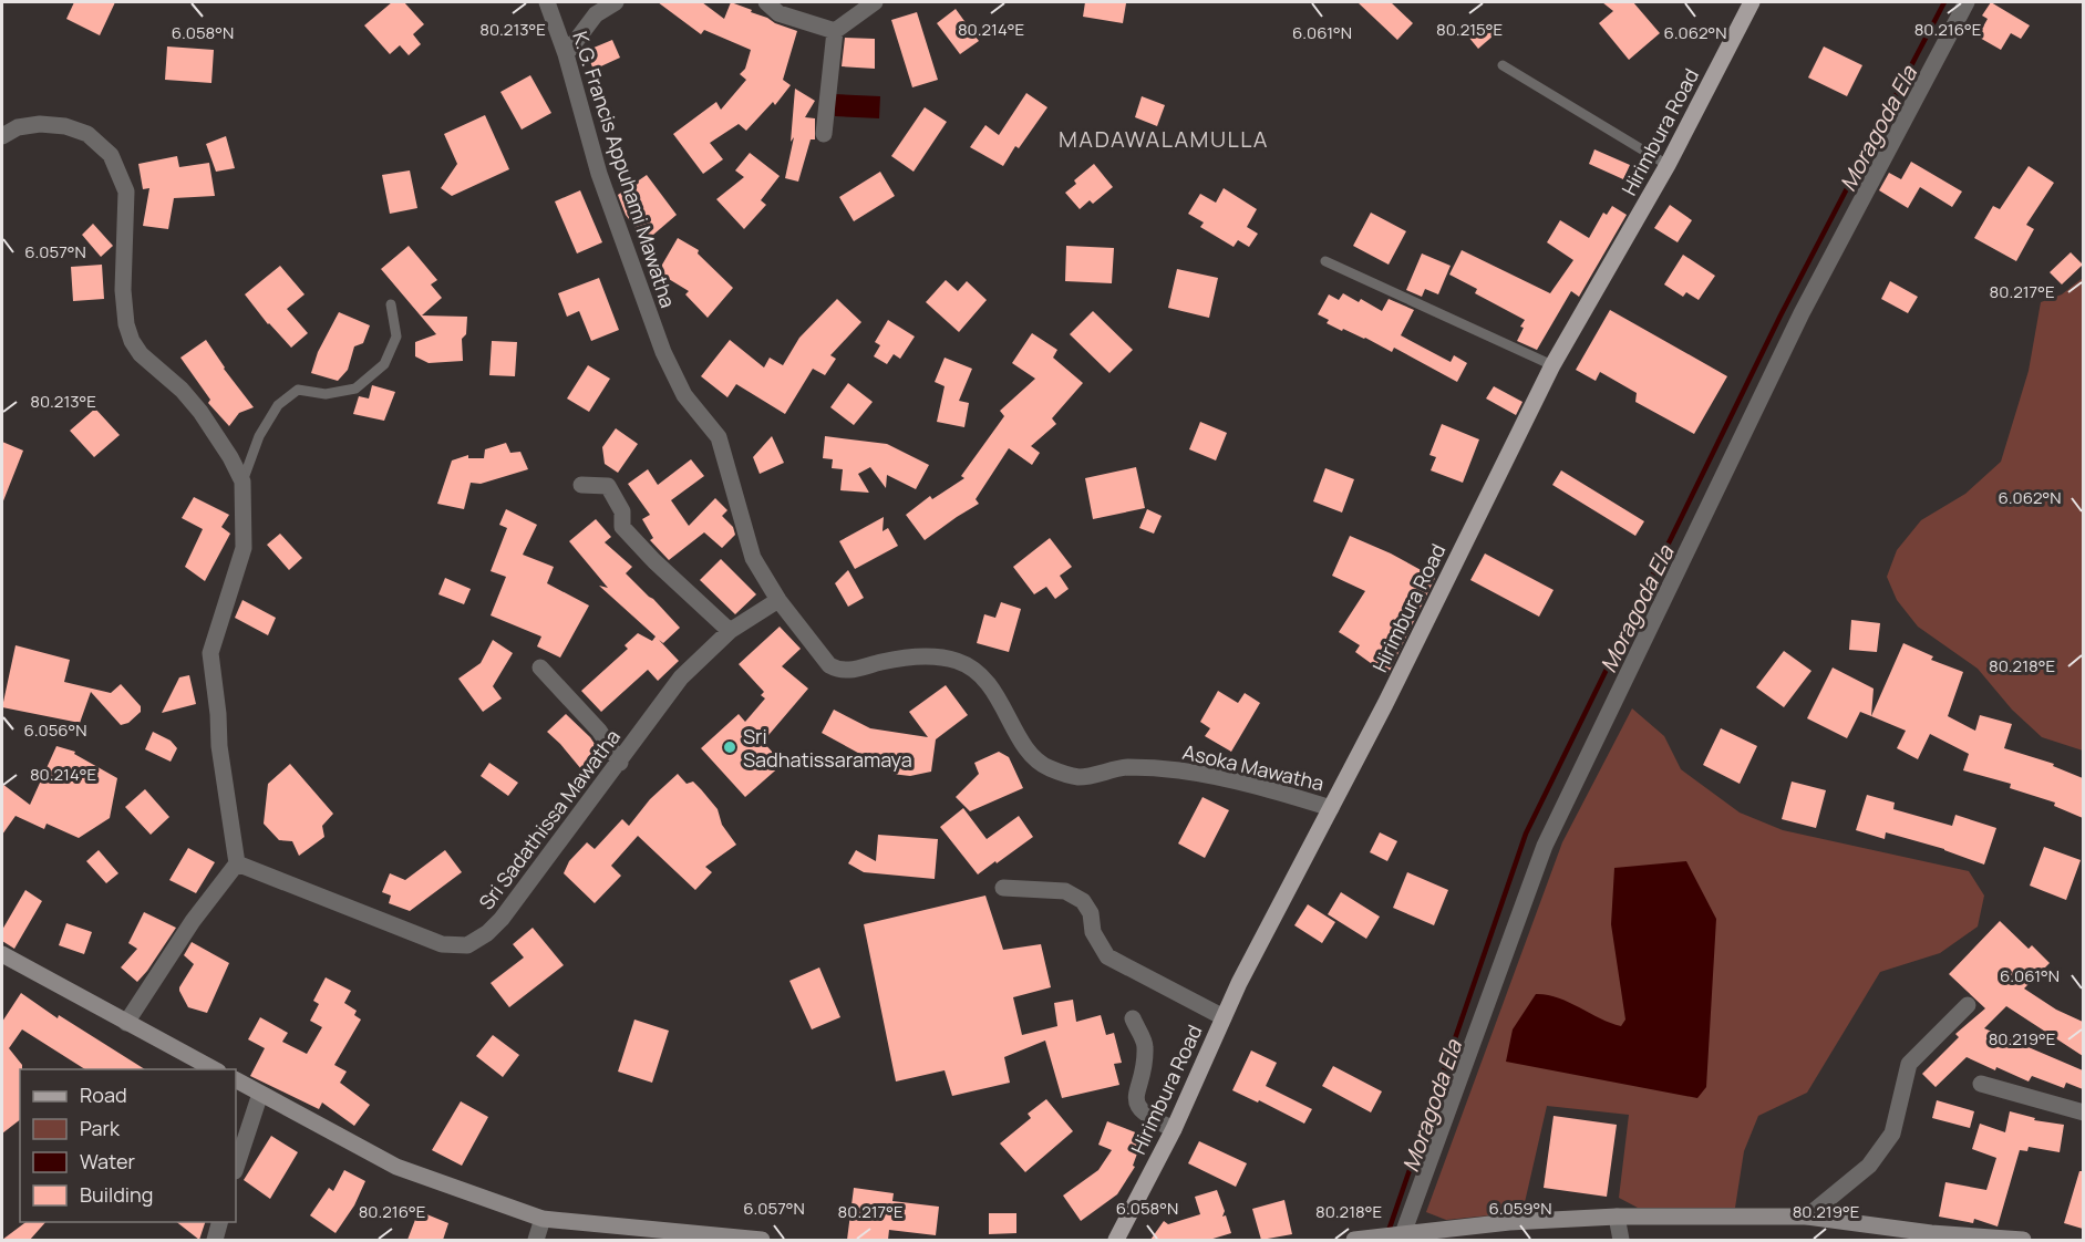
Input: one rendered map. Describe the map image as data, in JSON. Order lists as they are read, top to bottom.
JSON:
{
  "streets": {
    "main road": ["Hirimbura Road"],
    "street": ["K.G. Francis Appuhami Mawatha", "Asoka Mawatha", "Sri Sadathissa Mawatha"]
  },
  "crossings": [
    ["Hirimbura Road", "Asoka Mawatha"],
    ["K.G. Francis Appuhami Mawatha", "Asoka Mawatha"],
    ["K.G. Francis Appuhami Mawatha", "Sri Sadathissa Mawatha"],
    ["Asoka Mawatha", "Sri Sadathissa Mawatha"]
  ],
  "districts": ["MADAWALAMULLA"],
  "water": ["Moragoda Ela"],
  "places": ["Sri Sadhatissaramaya"],
  "legend": [
    "Road",
    "Park",
    "Water",
    "Building"
  ],
  "coordinates": [
    "80.213°E",
    "80.214°E",
    "80.215°E",
    "80.216°E",
    "6.058°N",
    "6.061°N",
    "6.062°N",
    "6.057°N",
    "80.217°E",
    "80.218°E",
    "6.056°N",
    "80.219°E",
    "6.059°N"
  ]
}
